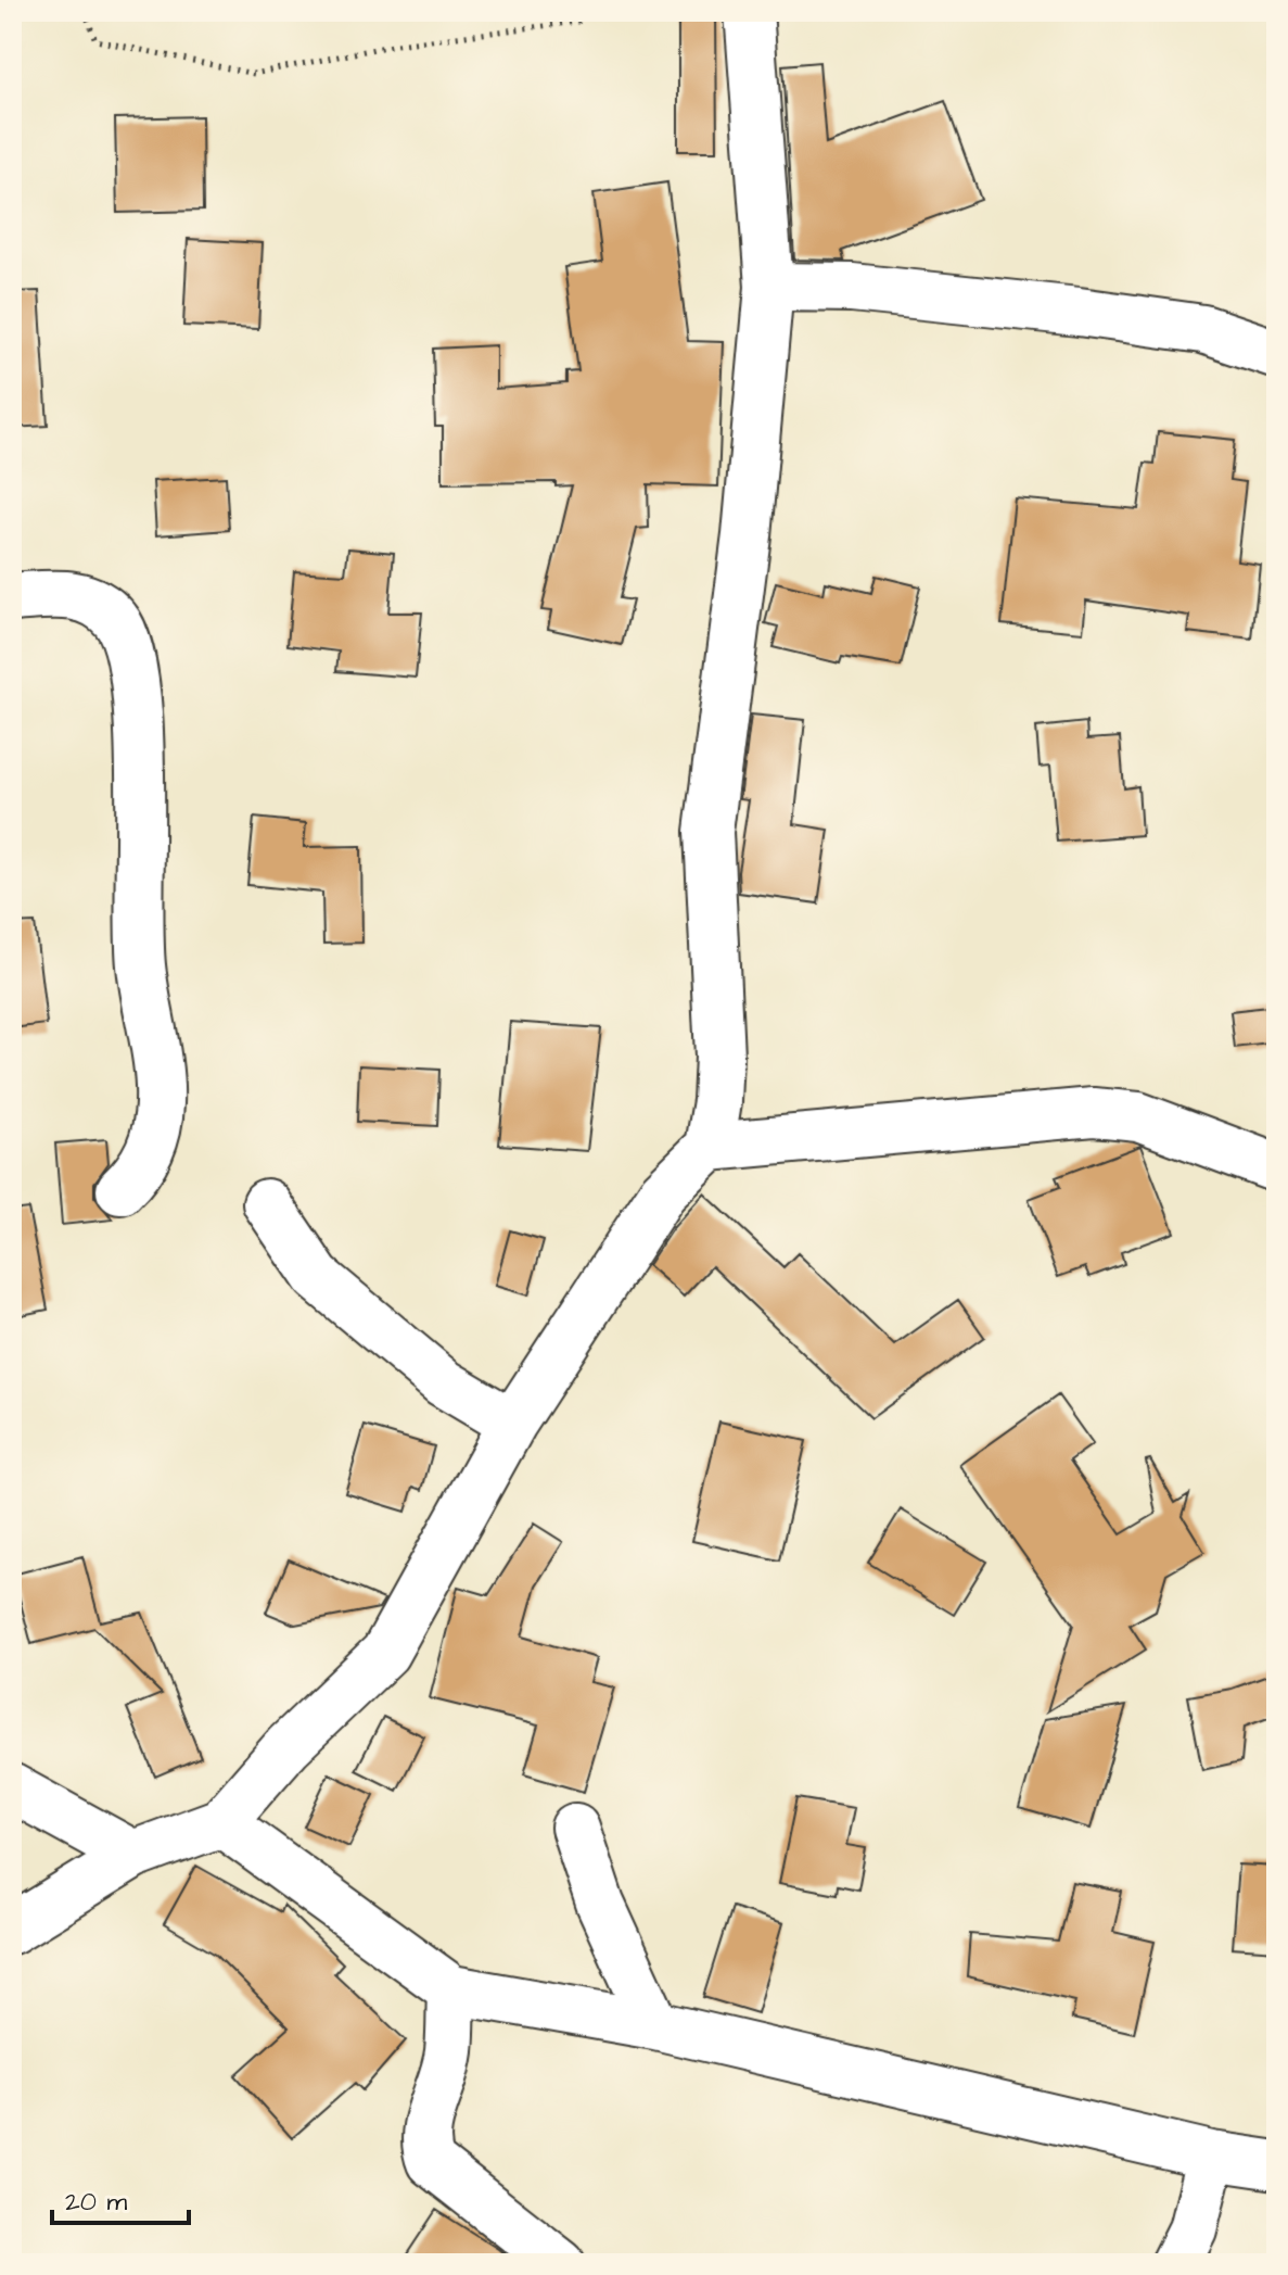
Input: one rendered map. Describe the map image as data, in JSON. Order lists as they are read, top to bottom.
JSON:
{
  "scale_bar": "20 m"
}
